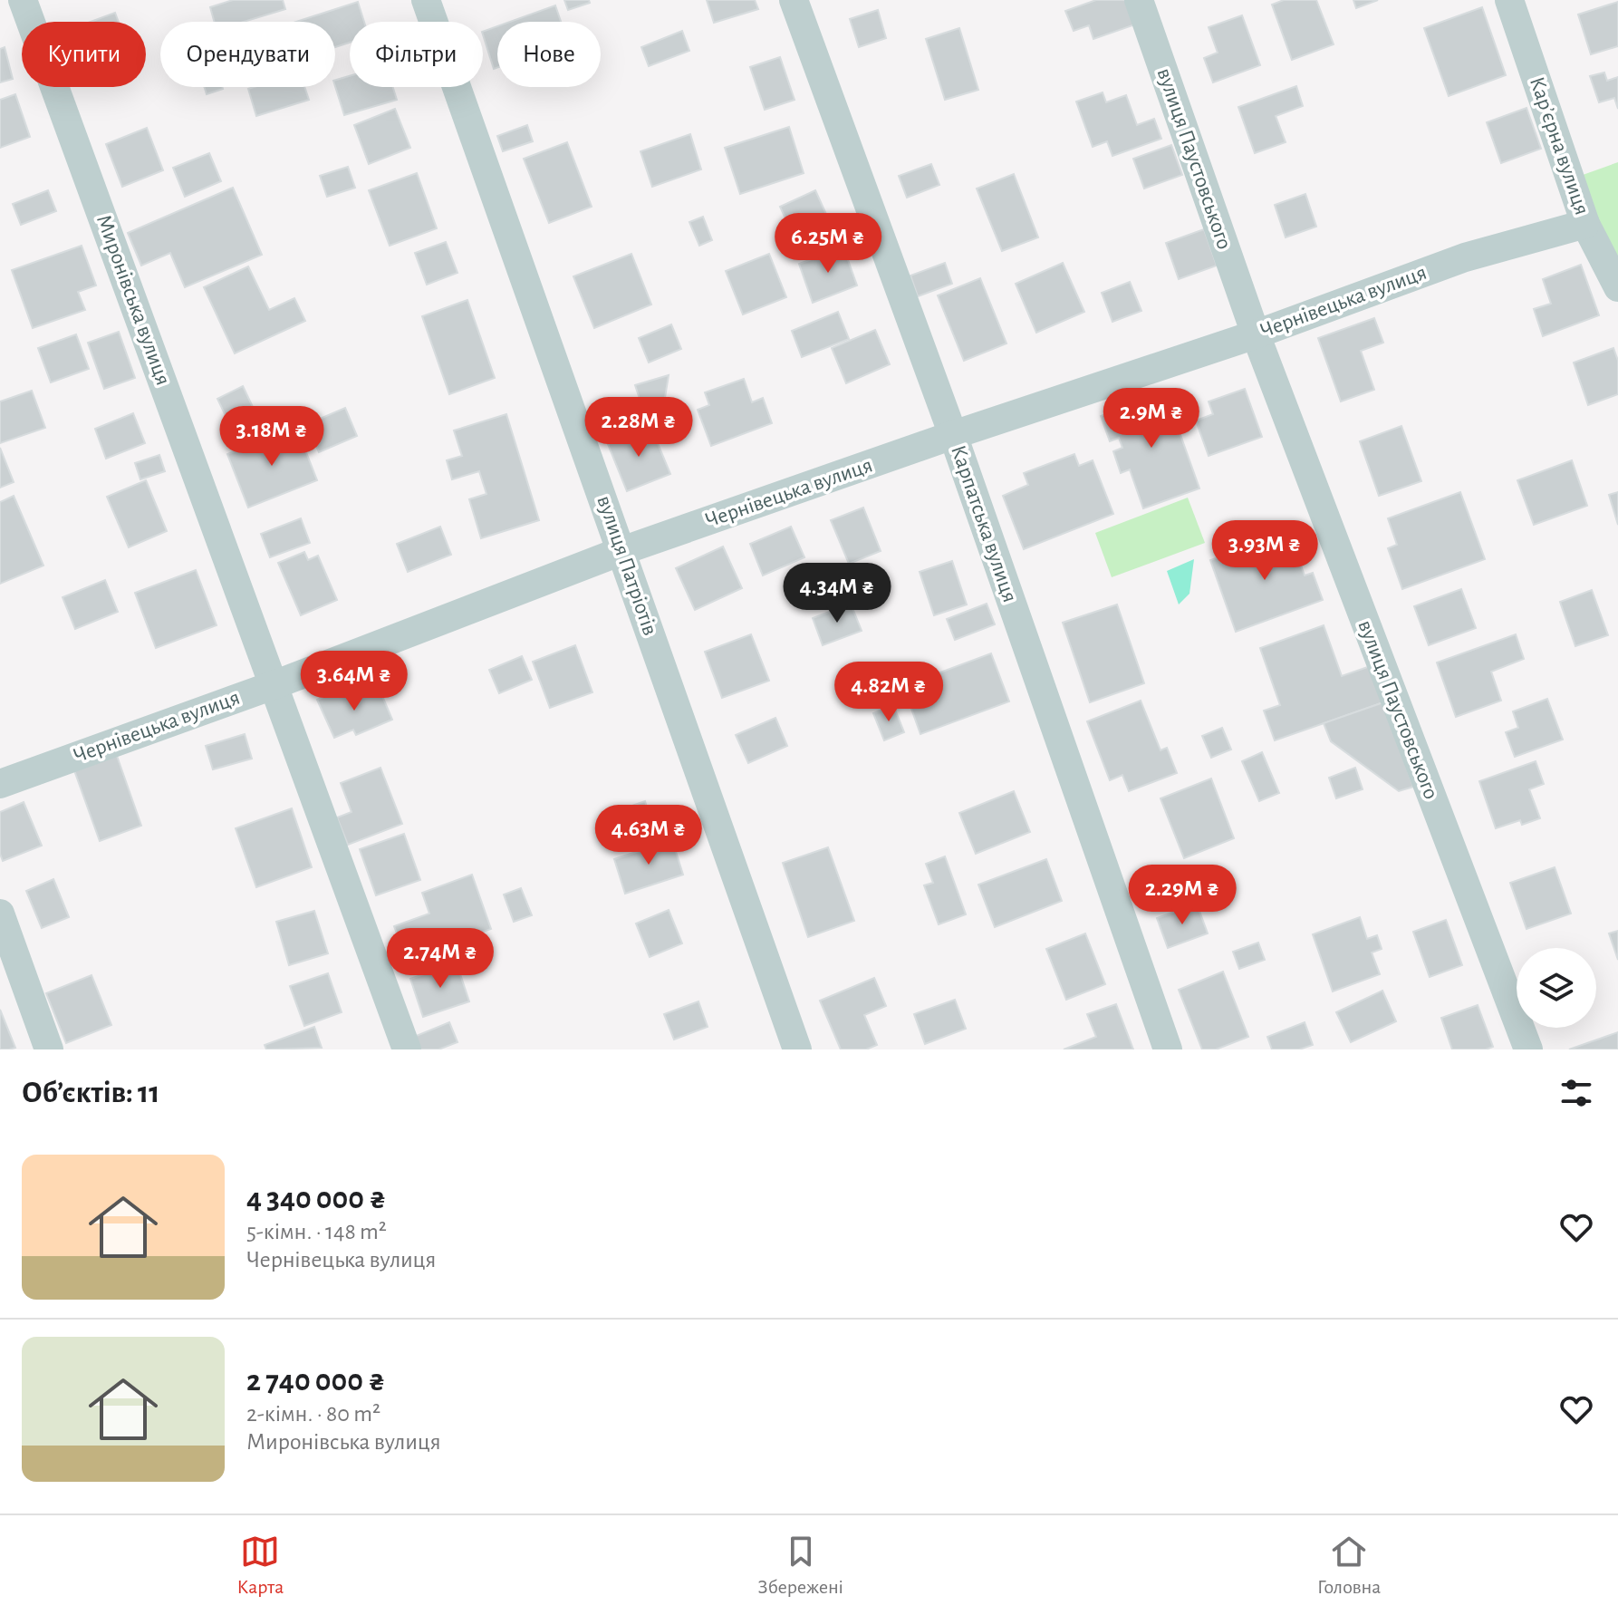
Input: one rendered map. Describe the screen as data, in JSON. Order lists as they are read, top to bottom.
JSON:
{
  "streets": {
    "street": [
      "Карʼєрна вулиця",
      "вулиця Паустовського",
      "Миронівська вулиця",
      "Чернівецька вулиця",
      "Карпатська вулиця",
      "вулиця Патріотів"
    ]
  },
  "crossings": [
    ["Карʼєрна вулиця", "Чернівецька вулиця"],
    ["вулиця Паустовського", "Чернівецька вулиця"],
    ["Миронівська вулиця", "Чернівецька вулиця"],
    ["Чернівецька вулиця", "Карпатська вулиця"],
    ["Чернівецька вулиця", "вулиця Патріотів"]
  ],
  "page": {
    "chip": [
      "Купити",
      "Орендувати",
      "Фільтри",
      "Нове"
    ],
    "price": [
      "6.25M ₴",
      "2.9M ₴",
      "2.28M ₴",
      "3.18M ₴",
      "3.93M ₴",
      "4.34M ₴",
      "3.64M ₴",
      "4.82M ₴",
      "4.63M ₴",
      "2.29M ₴",
      "2.74M ₴"
    ],
    "heading": "Об’єктів: 11",
    "list": [
      {
        "name": "4 340 000 ₴",
        "note": "5-кімн. · 148 m² · Чернівецька вулиця"
      },
      {
        "name": "2 740 000 ₴",
        "note": "2-кімн. · 80 m² · Миронівська вулиця"
      }
    ],
    "tabs": ["Карта", "Збережені", "Головна"]
  }
}
